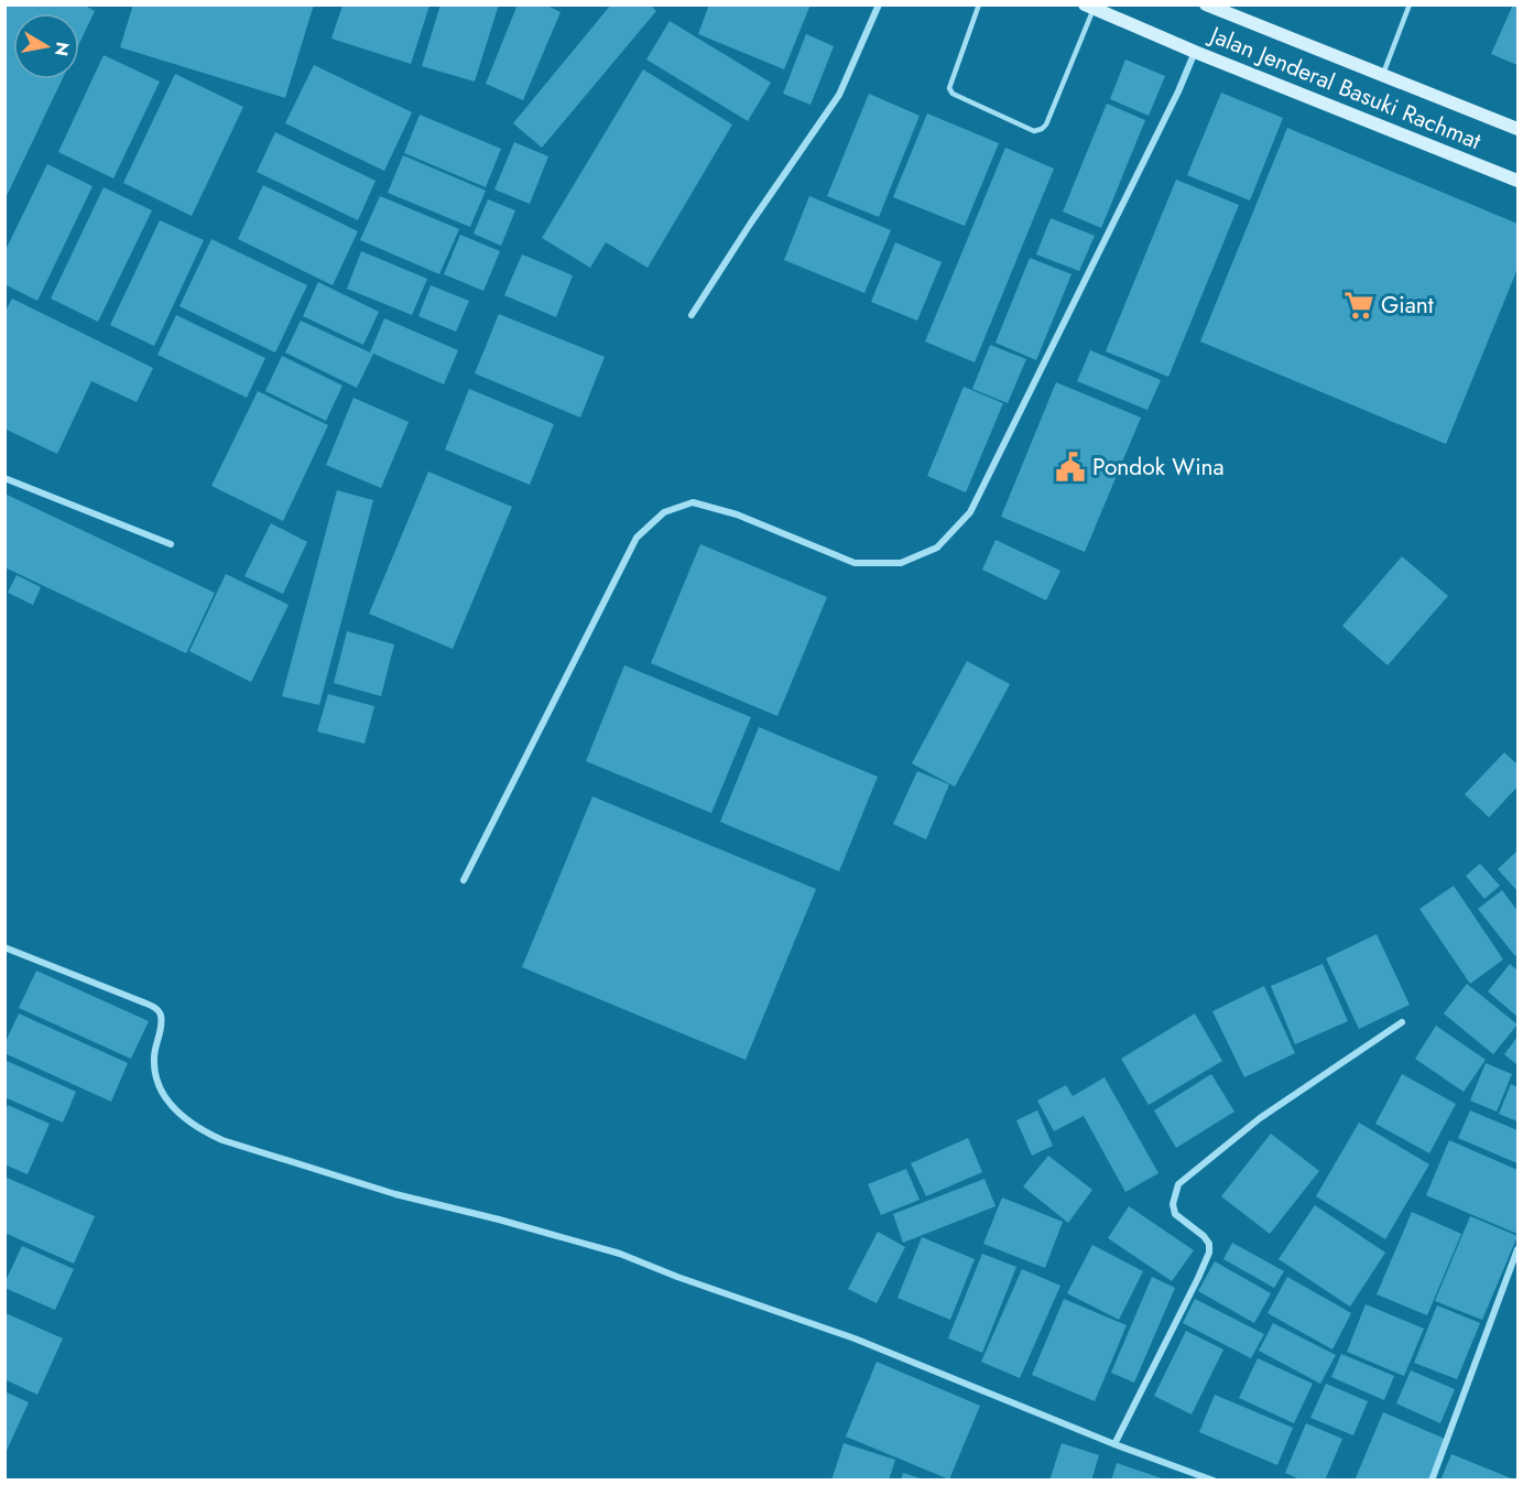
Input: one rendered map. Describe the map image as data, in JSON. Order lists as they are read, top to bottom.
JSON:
{
  "streets": {
    "main road": ["Jalan Jenderal Basuki Rachmat"]
  },
  "places": {
    "supermarket": ["Giant"],
    "public building": ["Pondok Wina"]
  },
  "north": "right"
}
